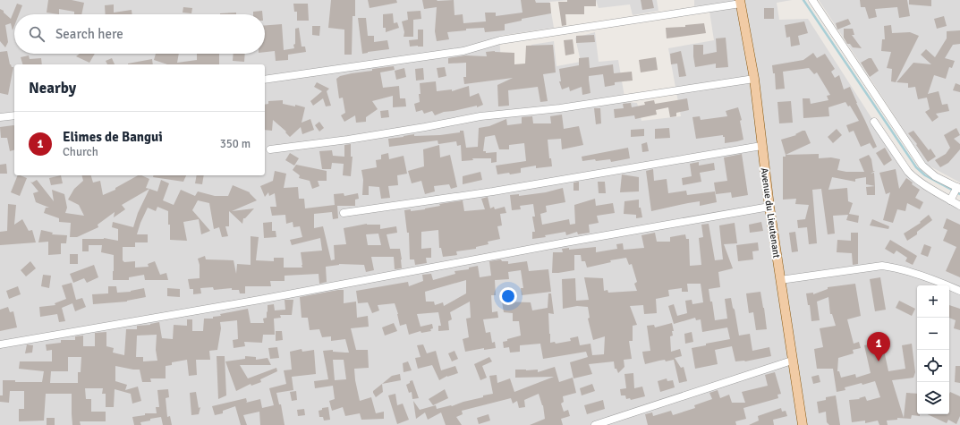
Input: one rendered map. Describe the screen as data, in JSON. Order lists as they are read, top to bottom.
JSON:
{
  "streets": {
    "main road": ["Avenue du Lieutenant"]
  },
  "page": {
    "search": "Search here",
    "heading": "Nearby",
    "list": [
      {
        "mark": "1",
        "name": "Elimes de Bangui",
        "note": "Church",
        "value": "350 m"
      }
    ],
    "map_buttons": ["+", "−"],
    "pins": "1"
  }
}
